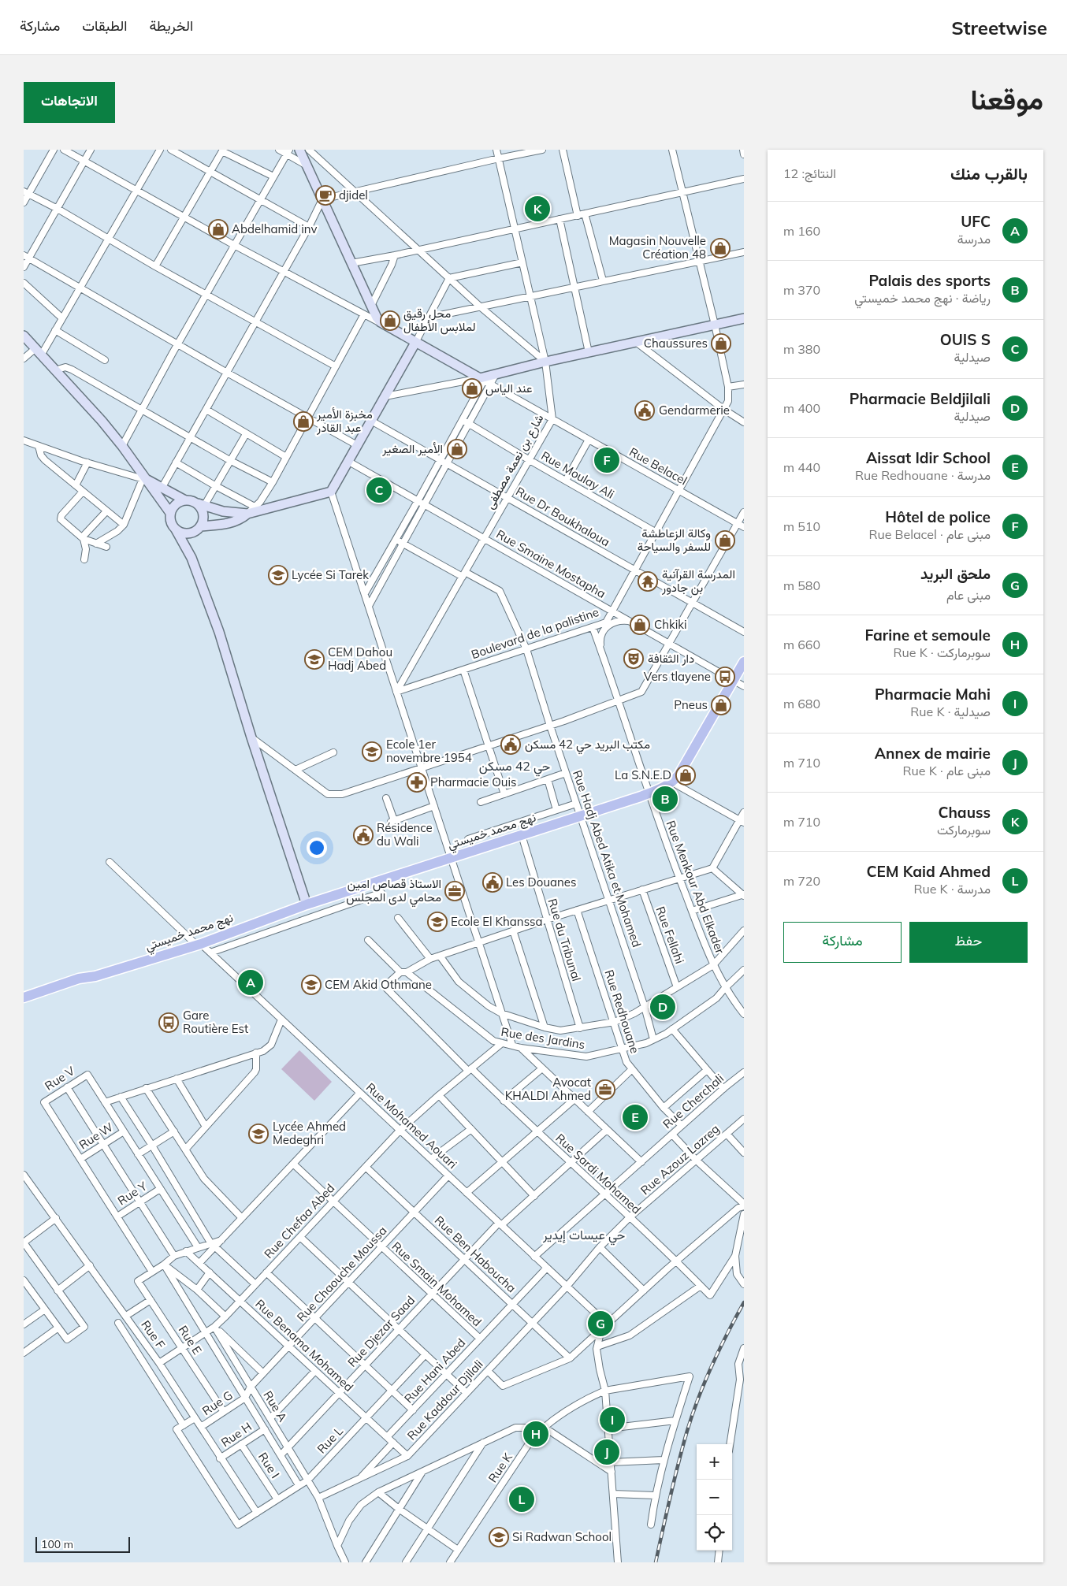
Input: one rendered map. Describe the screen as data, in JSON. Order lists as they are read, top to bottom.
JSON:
{
  "streets": {
    "main road": ["نهج محمد خميستي"],
    "street": [
      "شارع بن نعمة مصطفى",
      "Rue Belacel",
      "Rue Moulay Ali",
      "Rue Dr Boukhaloua",
      "Rue Smaine Mostapha",
      "Boulevard de la palistine",
      "Rue Hadj Abed Atika et Mohamed",
      "Rue Menkour Abd Elkader",
      "Rue Fellahi",
      "Rue du Tribunal",
      "Rue Redhouane",
      "Rue des Jardins",
      "Rue V",
      "Rue Cherchali",
      "Rue Mohamed Aouari",
      "Rue W",
      "Rue Azouz Lazreg",
      "Rue Sardi Mohamed",
      "Rue Y",
      "Rue Chefaa Abed",
      "Rue Ben Haboucha",
      "Rue Chaouche Moussa",
      "Rue Smain Mohamed",
      "Rue Djezar Saad",
      "Rue F",
      "Rue E",
      "Rue Benama Mohamed",
      "Rue Hani Abed",
      "Rue Kaddour Djllali",
      "Rue G",
      "Rue A",
      "Rue H",
      "Rue L",
      "Rue I",
      "Rue K"
    ]
  },
  "crossings": [
    ["شارع بن نعمة مصطفى", "Rue Belacel"],
    ["شارع بن نعمة مصطفى", "Rue Moulay Ali"],
    ["شارع بن نعمة مصطفى", "Rue Dr Boukhaloua"],
    ["شارع بن نعمة مصطفى", "Rue Smaine Mostapha"],
    ["شارع بن نعمة مصطفى", "Boulevard de la palistine"],
    ["شارع بن نعمة مصطفى", "Rue Hadj Abed Atika et Mohamed"],
    ["Rue Belacel", "Boulevard de la palistine"],
    ["Rue Moulay Ali", "Boulevard de la palistine"],
    ["Rue Dr Boukhaloua", "Boulevard de la palistine"],
    ["Rue Smaine Mostapha", "Boulevard de la palistine"],
    ["Rue Smaine Mostapha", "نهج محمد خميستي"],
    ["Boulevard de la palistine", "Rue Hadj Abed Atika et Mohamed"],
    ["Boulevard de la palistine", "Rue Menkour Abd Elkader"],
    ["نهج محمد خميستي", "Rue Hadj Abed Atika et Mohamed"],
    ["نهج محمد خميستي", "Rue Menkour Abd Elkader"],
    ["نهج محمد خميستي", "Rue du Tribunal"],
    ["نهج محمد خميستي", "Rue Mohamed Aouari"],
    ["Rue Hadj Abed Atika et Mohamed", "Rue des Jardins"],
    ["Rue Menkour Abd Elkader", "Rue des Jardins"],
    ["Rue Redhouane", "Rue des Jardins"],
    ["Rue Redhouane", "Rue Cherchali"],
    ["Rue des Jardins", "Rue Sardi Mohamed"],
    ["Rue des Jardins", "Rue Chefaa Abed"],
    ["Rue V", "Rue W"],
    ["Rue Cherchali", "Rue Mohamed Aouari"],
    ["Rue Cherchali", "Rue Sardi Mohamed"],
    ["Rue Mohamed Aouari", "Rue Azouz Lazreg"],
    ["Rue Mohamed Aouari", "Rue Chefaa Abed"],
    ["Rue Mohamed Aouari", "Rue Chaouche Moussa"],
    ["Rue Mohamed Aouari", "Rue Djezar Saad"],
    ["Rue Mohamed Aouari", "Rue Hani Abed"],
    ["Rue Mohamed Aouari", "Rue Kaddour Djllali"],
    ["Rue Azouz Lazreg", "Rue Sardi Mohamed"],
    ["Rue Azouz Lazreg", "Rue Kaddour Djllali"],
    ["Rue Sardi Mohamed", "Rue Chefaa Abed"],
    ["Rue Sardi Mohamed", "Rue Djezar Saad"],
    ["Rue Chefaa Abed", "Rue Ben Haboucha"],
    ["Rue Chefaa Abed", "Rue Smain Mohamed"],
    ["Rue Chefaa Abed", "Rue F"],
    ["Rue Chefaa Abed", "Rue E"],
    ["Rue Chefaa Abed", "Rue Benama Mohamed"],
    ["Rue Chefaa Abed", "Rue A"],
    ["Rue Ben Haboucha", "Rue Chaouche Moussa"],
    ["Rue Ben Haboucha", "Rue Djezar Saad"],
    ["Rue Ben Haboucha", "Rue Hani Abed"],
    ["Rue Ben Haboucha", "Rue Kaddour Djllali"],
    ["Rue Chaouche Moussa", "Rue Smain Mohamed"],
    ["Rue Chaouche Moussa", "Rue Benama Mohamed"],
    ["Rue Chaouche Moussa", "Rue G"],
    ["Rue Chaouche Moussa", "Rue A"],
    ["Rue Smain Mohamed", "Rue Djezar Saad"],
    ["Rue Smain Mohamed", "Rue Hani Abed"],
    ["Rue Djezar Saad", "Rue Benama Mohamed"],
    ["Rue Djezar Saad", "Rue A"],
    ["Rue F", "Rue G"],
    ["Rue F", "Rue H"],
    ["Rue F", "Rue L"],
    ["Rue E", "Rue G"],
    ["Rue Benama Mohamed", "Rue Hani Abed"],
    ["Rue Benama Mohamed", "Rue Kaddour Djllali"],
    ["Rue Benama Mohamed", "Rue H"],
    ["Rue Benama Mohamed", "Rue L"],
    ["Rue Kaddour Djllali", "Rue A"],
    ["Rue A", "Rue H"],
    ["Rue A", "Rue L"],
    ["Rue H", "Rue I"],
    ["Rue L", "Rue I"]
  ],
  "districts": ["حي 42 مسكن", "حي عيسات إيدير"],
  "places": {
    "cafe": ["djidel"],
    "shop": [
      "Abdelhamid inv",
      "Magasin Nouvelle Création 48",
      "محل رقيق لملابس الأطفال",
      "Chaussures",
      "عند الياس",
      "مخبزة الأمير عبد القادر",
      "الأمير الصغير",
      "وكالة الزعاطشة للسفر والسياحة",
      "Chkiki",
      "Pneus",
      "La S.N.E.D"
    ],
    "public building": [
      "Gendarmerie",
      "مكتب البريد حي 42 مسكن",
      "Résidence du Wali",
      "Les Douanes"
    ],
    "school or university": [
      "Lycée Si Tarek",
      "CEM Dahou Hadj Abed",
      "Ecole 1er novembre 1954",
      "Ecole El Khanssa",
      "CEM Akid Othmane",
      "Lycée Ahmed Medeghri",
      "Si Radwan School"
    ],
    "temple": ["المدرسة القرآنية بن جادور"],
    "theatre": ["دار الثقافة"],
    "bus stop": ["Vers tlayene", "Gare Routière Est"],
    "pharmacy": ["Pharmacie Ouis"],
    "office": ["الاستاذ قصاص امين محامي لدى المجلس", "Avocat KHALDI Ahmed"]
  },
  "scale_bar": "100 m",
  "page": {
    "header": "Streetwise",
    "nav": ["الخريطة", "الطبقات", "مشاركة"],
    "title": "موقعنا",
    "buttons": [
      "الاتجاهات",
      ["حفظ", "مشاركة"]
    ],
    "heading": ["بالقرب منك", "النتائج: 12"],
    "pins": [
      "K",
      "F",
      "C",
      "B",
      "A",
      "D",
      "E",
      "G",
      "I",
      "H",
      "J",
      "L"
    ],
    "list": [
      {
        "mark": "A",
        "name": "UFC",
        "note": "مدرسة",
        "value": "160 m"
      },
      {
        "mark": "B",
        "name": "Palais des sports",
        "note": "رياضة · نهج محمد خميستي",
        "value": "370 m"
      },
      {
        "mark": "C",
        "name": "OUIS S",
        "note": "صيدلية",
        "value": "380 m"
      },
      {
        "mark": "D",
        "name": "Pharmacie Beldjilali",
        "note": "صيدلية",
        "value": "400 m"
      },
      {
        "mark": "E",
        "name": "Aissat Idir School",
        "note": "مدرسة · Rue Redhouane",
        "value": "440 m"
      },
      {
        "mark": "F",
        "name": "Hôtel de police",
        "note": "مبنى عام · Rue Belacel",
        "value": "510 m"
      },
      {
        "mark": "G",
        "name": "ملحق البريد",
        "note": "مبنى عام",
        "value": "580 m"
      },
      {
        "mark": "H",
        "name": "Farine et semoule",
        "note": "سوبرماركت · Rue K",
        "value": "660 m"
      },
      {
        "mark": "I",
        "name": "Pharmacie Mahi",
        "note": "صيدلية · Rue K",
        "value": "680 m"
      },
      {
        "mark": "J",
        "name": "Annex de mairie",
        "note": "مبنى عام · Rue K",
        "value": "710 m"
      },
      {
        "mark": "K",
        "name": "Chauss",
        "note": "سوبرماركت",
        "value": "710 m"
      },
      {
        "mark": "L",
        "name": "CEM Kaid Ahmed",
        "note": "مدرسة · Rue K",
        "value": "720 m"
      }
    ],
    "map_buttons": ["+", "−"],
    "scale": "100 m"
  }
}
